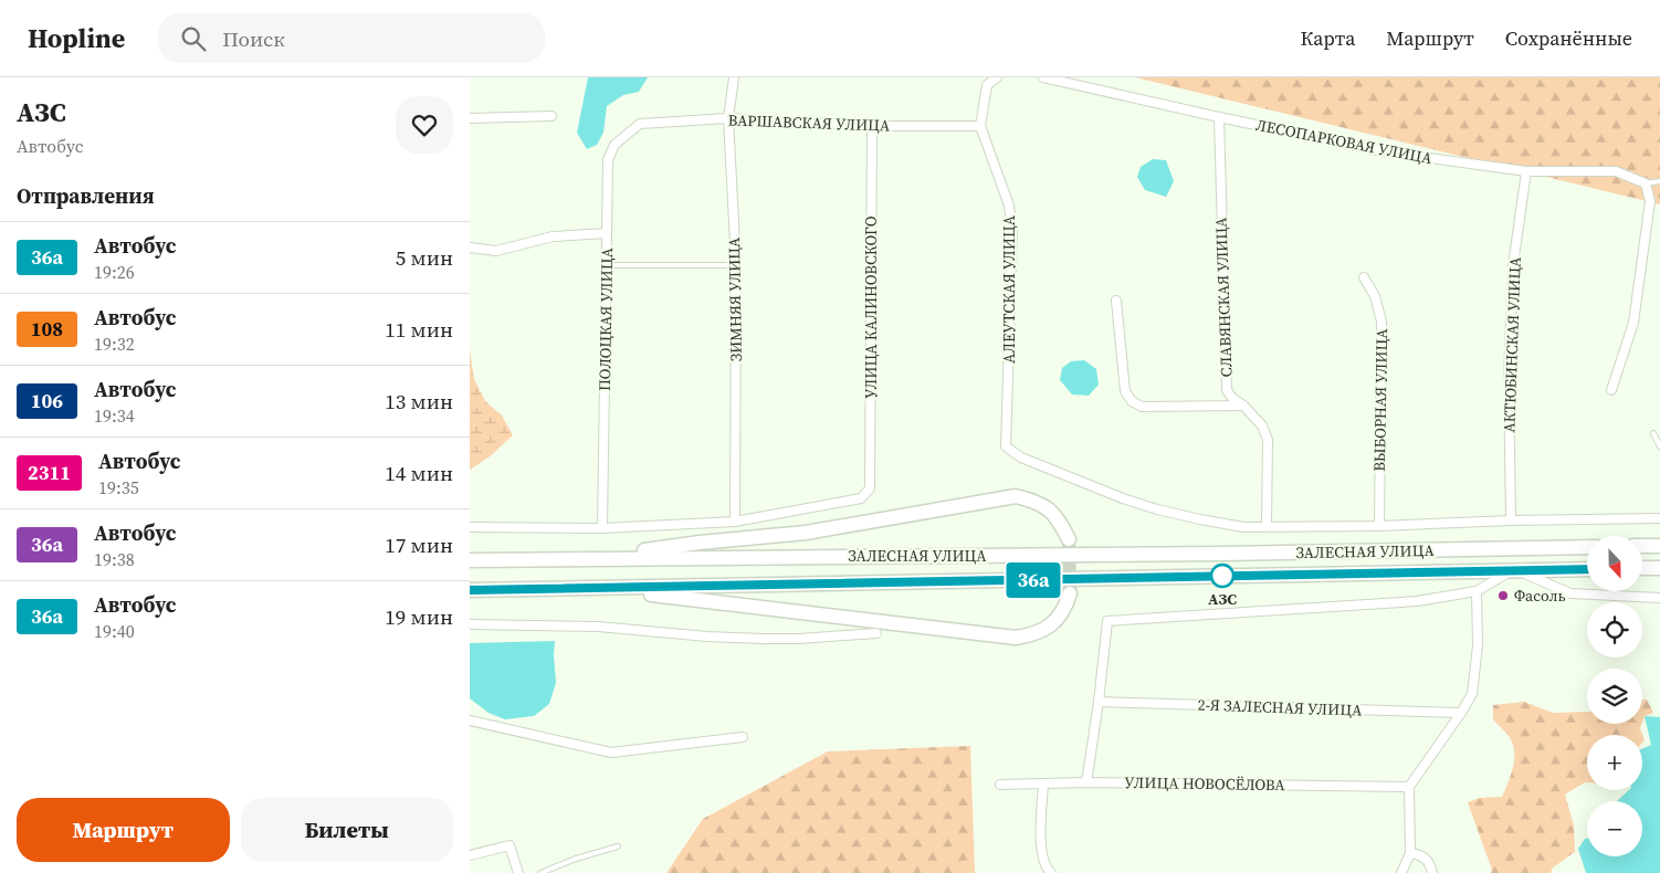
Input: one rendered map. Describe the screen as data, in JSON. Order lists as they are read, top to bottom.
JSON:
{
  "streets": {
    "main road": ["ЗАЛЕСНАЯ УЛИЦА"],
    "street": [
      "ВАРШАВСКАЯ УЛИЦА",
      "ЛЕСОПАРКОВАЯ УЛИЦА",
      "АЛЕУТСКАЯ УЛИЦА",
      "СЛАВЯНСКАЯ УЛИЦА",
      "ЗИМНЯЯ УЛИЦА",
      "УЛИЦА КАЛИНОВСКОГО",
      "ПОЛОЦКАЯ УЛИЦА",
      "АКТЮБИНСКАЯ УЛИЦА",
      "ВЫБОРНАЯ УЛИЦА",
      "2-Я ЗАЛЕСНАЯ УЛИЦА",
      "УЛИЦА НОВОСЁЛОВА"
    ]
  },
  "crossings": [
    ["ВАРШАВСКАЯ УЛИЦА", "АЛЕУТСКАЯ УЛИЦА"],
    ["ВАРШАВСКАЯ УЛИЦА", "ЗИМНЯЯ УЛИЦА"],
    ["ВАРШАВСКАЯ УЛИЦА", "УЛИЦА КАЛИНОВСКОГО"],
    ["ВАРШАВСКАЯ УЛИЦА", "ПОЛОЦКАЯ УЛИЦА"],
    ["ЛЕСОПАРКОВАЯ УЛИЦА", "СЛАВЯНСКАЯ УЛИЦА"],
    ["ЛЕСОПАРКОВАЯ УЛИЦА", "АКТЮБИНСКАЯ УЛИЦА"],
    ["АЛЕУТСКАЯ УЛИЦА", "СЛАВЯНСКАЯ УЛИЦА"],
    ["ЗИМНЯЯ УЛИЦА", "УЛИЦА КАЛИНОВСКОГО"]
  ],
  "places": ["АЗС", "Фасоль"],
  "lines": ["bus line 36а"],
  "north": "bottom",
  "page": {
    "header": "Hopline",
    "search": "Поиск",
    "nav": ["Карта", "Маршрут", "Сохранённые"],
    "heading": [
      ["АЗС", "Автобус"],
      "Отправления"
    ],
    "on_map": "36а",
    "list": [
      {
        "mark": "36а",
        "name": "Автобус",
        "note": "19:26",
        "value": "5 мин"
      },
      {
        "mark": "108",
        "name": "Автобус",
        "note": "19:32",
        "value": "11 мин"
      },
      {
        "mark": "106",
        "name": "Автобус",
        "note": "19:34",
        "value": "13 мин"
      },
      {
        "mark": "2311",
        "name": "Автобус",
        "note": "19:35",
        "value": "14 мин"
      },
      {
        "mark": "36a",
        "name": "Автобус",
        "note": "19:38",
        "value": "17 мин"
      },
      {
        "mark": "36а",
        "name": "Автобус",
        "note": "19:40",
        "value": "19 мин"
      }
    ],
    "map_buttons": ["+", "−"],
    "buttons": ["Маршрут", "Билеты"]
  }
}
